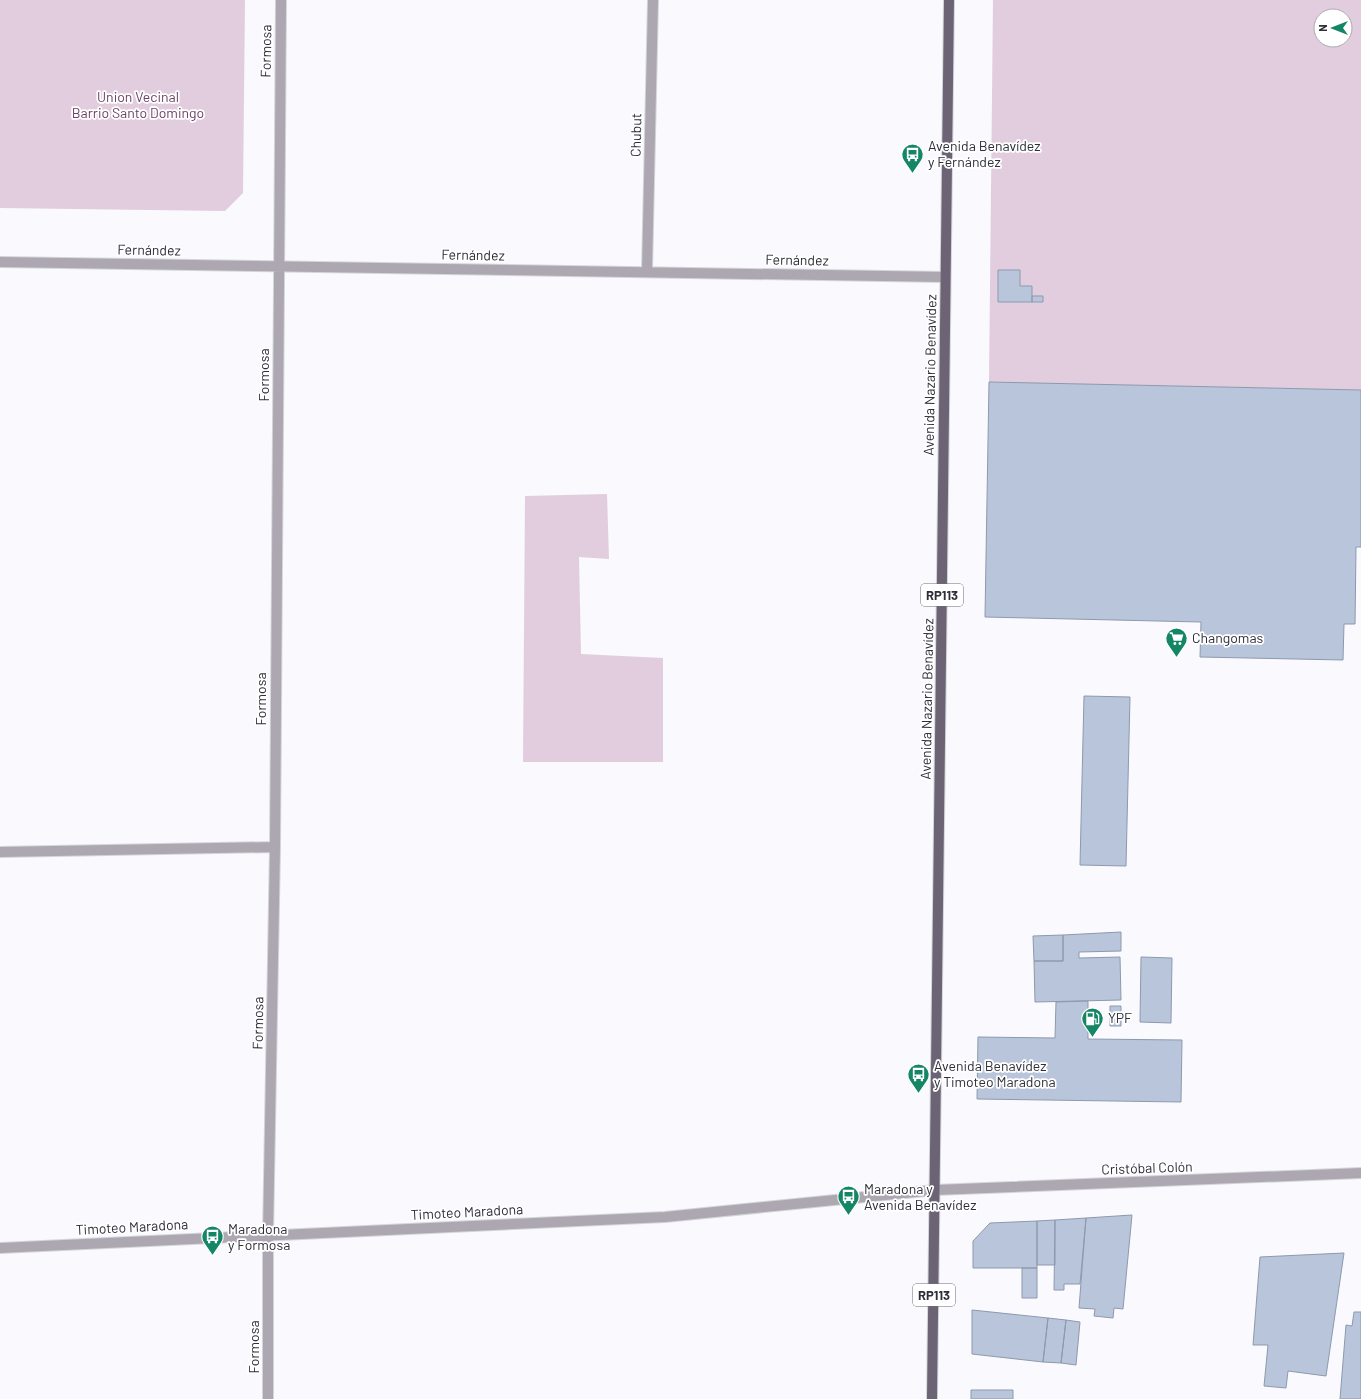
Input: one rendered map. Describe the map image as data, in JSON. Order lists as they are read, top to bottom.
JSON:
{
  "streets": {
    "main road": ["Avenida Nazario Benavídez", "RP113"],
    "street": [
      "Formosa",
      "Chubut",
      "Fernández",
      "Cristóbal Colón",
      "Timoteo Maradona"
    ]
  },
  "crossings": [
    ["Formosa", "Fernández"],
    ["Formosa", "Timoteo Maradona"],
    ["Chubut", "Fernández"],
    ["Fernández", "Avenida Nazario Benavídez"],
    ["Avenida Nazario Benavídez", "Cristóbal Colón"],
    ["Avenida Nazario Benavídez", "Timoteo Maradona"],
    ["Cristóbal Colón", "Timoteo Maradona"]
  ],
  "parks": ["Union Vecinal Barrio Santo Domingo"],
  "places": {
    "bus stop": [
      "Avenida Benavídez y Fernández",
      "Avenida Benavídez y Timoteo Maradona",
      "Maradona y Avenida Benavídez",
      "Maradona y Formosa"
    ],
    "supermarket": ["Changomas"],
    "fuel station": ["YPF"]
  },
  "north": "left"
}
